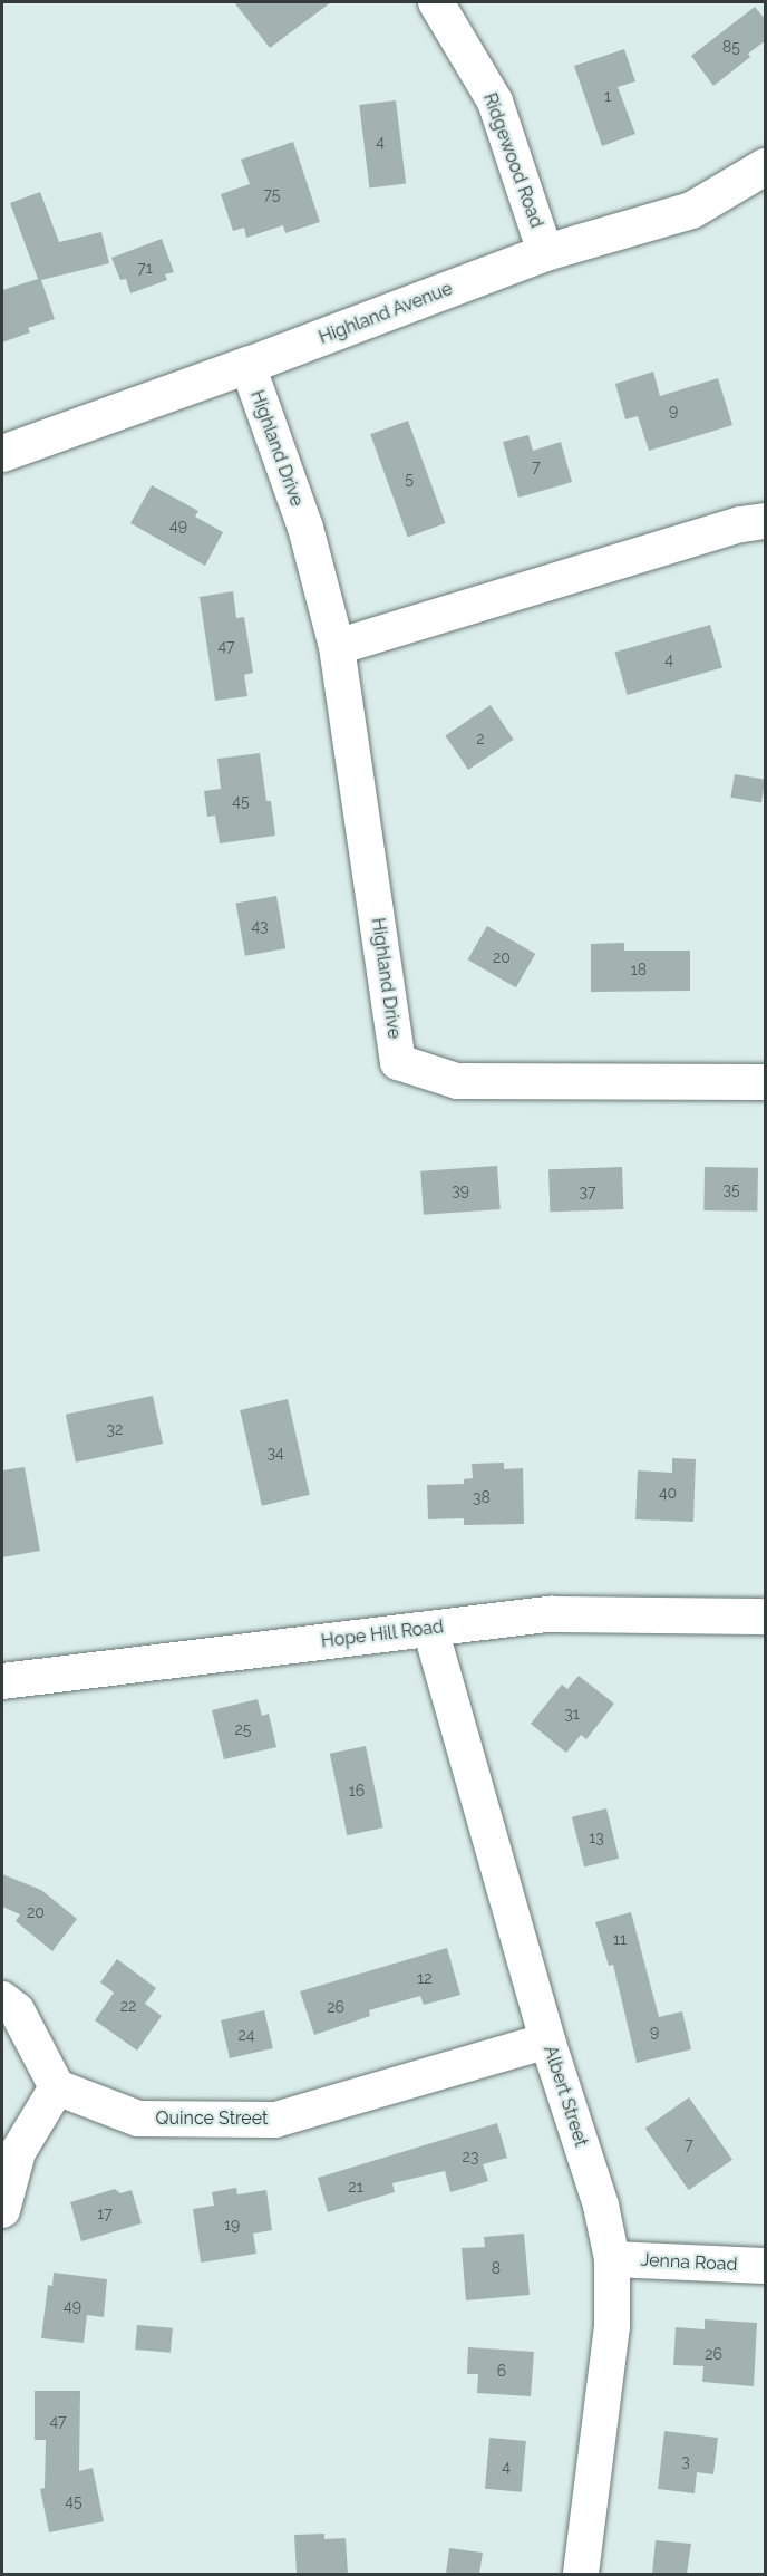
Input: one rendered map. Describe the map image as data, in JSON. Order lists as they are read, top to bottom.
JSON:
{
  "streets": {
    "street": [
      "Ridgewood Road",
      "Highland Avenue",
      "Highland Drive",
      "Hope Hill Road",
      "Albert Street",
      "Quince Street",
      "Jenna Road"
    ]
  },
  "crossings": [
    ["Ridgewood Road", "Highland Avenue"],
    ["Highland Avenue", "Highland Drive"],
    ["Hope Hill Road", "Albert Street"],
    ["Albert Street", "Quince Street"],
    ["Albert Street", "Jenna Road"]
  ],
  "house_numbers": [
    "85",
    "1",
    "4",
    "75",
    "71",
    "9",
    "7",
    "5",
    "49",
    "47",
    "4",
    "2",
    "45",
    "43",
    "20",
    "18",
    "35",
    "39",
    "37",
    "32",
    "34",
    "40",
    "38",
    "31",
    "25",
    "16",
    "13",
    "20",
    "11",
    "12",
    "22",
    "26",
    "9",
    "24",
    "7",
    "23",
    "21",
    "17",
    "19",
    "8",
    "49",
    "26",
    "6",
    "47",
    "3",
    "4",
    "45"
  ]
}
